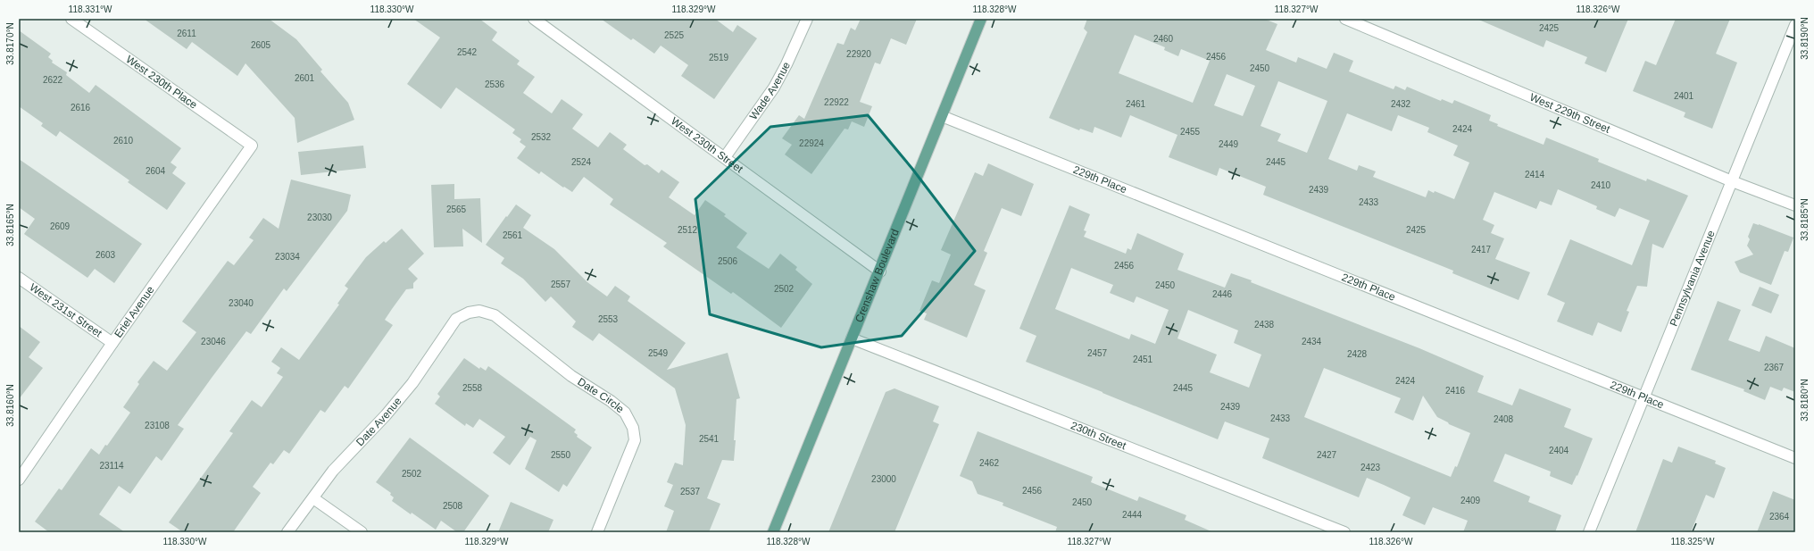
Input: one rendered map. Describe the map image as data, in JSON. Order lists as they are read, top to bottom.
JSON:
{
  "streets": {
    "main road": ["Crenshaw Boulevard"],
    "street": [
      "West 230th Place",
      "Wade Avenue",
      "West 229th Street",
      "West 230th Street",
      "229th Place",
      "Pennsylvania Avenue",
      "West 231st Street",
      "Eriel Avenue",
      "Date Circle",
      "Date Avenue",
      "230th Street"
    ]
  },
  "crossings": [
    ["West 230th Place", "Eriel Avenue"],
    ["Wade Avenue", "West 230th Street"],
    ["West 229th Street", "Pennsylvania Avenue"],
    ["West 230th Street", "Crenshaw Boulevard"],
    ["229th Place", "Crenshaw Boulevard"],
    ["229th Place", "Pennsylvania Avenue"],
    ["Crenshaw Boulevard", "230th Street"],
    ["West 231st Street", "Eriel Avenue"],
    ["Date Circle", "Date Avenue"]
  ],
  "house_numbers": [
    "2425",
    "2611",
    "2525",
    "2460",
    "2605",
    "2542",
    "22920",
    "2456",
    "2519",
    "2450",
    "2601",
    "2622",
    "2536",
    "2401",
    "22922",
    "2461",
    "2432",
    "2616",
    "2424",
    "2455",
    "2532",
    "2610",
    "22924",
    "2449",
    "2524",
    "2445",
    "2604",
    "2414",
    "2410",
    "2439",
    "2433",
    "2565",
    "23030",
    "2609",
    "2512",
    "2425",
    "2561",
    "2417",
    "2603",
    "23034",
    "2506",
    "2456",
    "2557",
    "2450",
    "2502",
    "2446",
    "23040",
    "2553",
    "2438",
    "23046",
    "2434",
    "2549",
    "2457",
    "2428",
    "2451",
    "2367",
    "2424",
    "2558",
    "2445",
    "2416",
    "2439",
    "2433",
    "2408",
    "23108",
    "2541",
    "2404",
    "2550",
    "2427",
    "2462",
    "23114",
    "2423",
    "2502",
    "23000",
    "2456",
    "2537",
    "2409",
    "2450",
    "2508",
    "2444",
    "2364"
  ],
  "coordinates": [
    "118.331°W",
    "118.330°W",
    "118.329°W",
    "118.328°W",
    "118.327°W",
    "118.326°W",
    "33.8190°N",
    "33.8170°N",
    "33.8185°N",
    "33.8165°N",
    "33.8180°N",
    "33.8160°N",
    "118.325°W"
  ]
}
